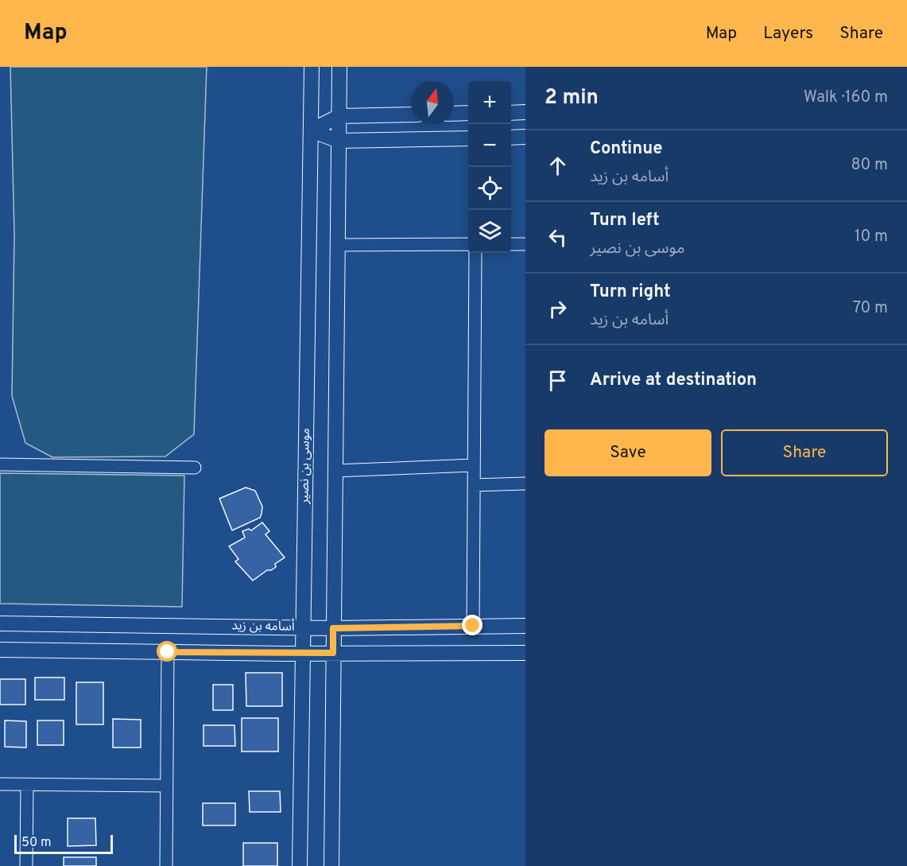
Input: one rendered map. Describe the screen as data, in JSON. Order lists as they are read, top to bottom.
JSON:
{
  "streets": {
    "street": ["موسى بن نصير", "أسامه بن زيد"]
  },
  "crossings": [
    ["موسى بن نصير", "أسامه بن زيد"]
  ],
  "scale_bar": "50 m",
  "north": "top",
  "page": {
    "header": "Map",
    "nav": ["Map", "Layers", "Share"],
    "heading": ["2 min", "Walk · 160 m"],
    "map_buttons": ["+", "−"],
    "list": [
      ["Continue", "أسامه بن زيد", "80 m"],
      ["Turn left", "موسى بن نصير", "10 m"],
      ["Turn right", "أسامه بن زيد", "70 m"],
      "Arrive at destination"
    ],
    "buttons": ["Save", "Share"],
    "scale": "50 m"
  }
}
